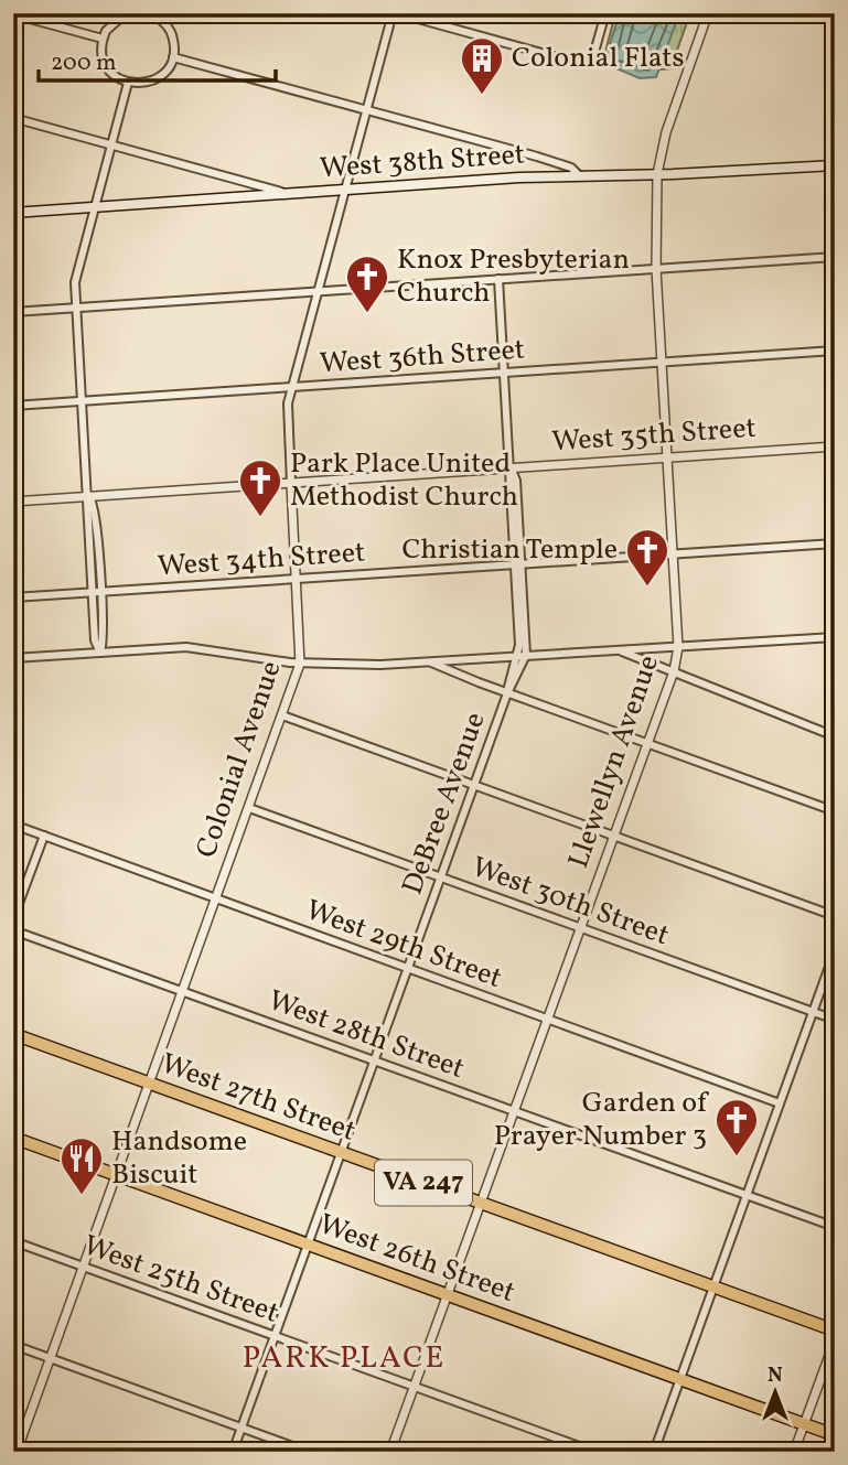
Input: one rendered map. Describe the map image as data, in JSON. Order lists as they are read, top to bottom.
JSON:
{
  "streets": {
    "main road": [
      "West 38th Street",
      "West 27th Street",
      "VA 247",
      "West 26th Street"
    ],
    "street": [
      "West 36th Street",
      "West 35th Street",
      "West 34th Street",
      "Colonial Avenue",
      "Llewellyn Avenue",
      "DeBree Avenue",
      "West 30th Street",
      "West 29th Street",
      "West 28th Street",
      "West 25th Street"
    ]
  },
  "crossings": [
    ["West 38th Street", "Colonial Avenue"],
    ["West 38th Street", "Llewellyn Avenue"],
    ["West 36th Street", "Colonial Avenue"],
    ["West 36th Street", "Llewellyn Avenue"],
    ["West 36th Street", "DeBree Avenue"],
    ["West 35th Street", "Colonial Avenue"],
    ["West 35th Street", "Llewellyn Avenue"],
    ["West 35th Street", "DeBree Avenue"],
    ["West 34th Street", "Colonial Avenue"],
    ["West 34th Street", "Llewellyn Avenue"],
    ["West 34th Street", "DeBree Avenue"],
    ["Colonial Avenue", "West 30th Street"],
    ["Colonial Avenue", "West 29th Street"],
    ["Colonial Avenue", "West 28th Street"],
    ["Colonial Avenue", "West 27th Street"],
    ["Colonial Avenue", "West 26th Street"],
    ["Colonial Avenue", "West 25th Street"],
    ["Llewellyn Avenue", "West 30th Street"],
    ["Llewellyn Avenue", "West 29th Street"],
    ["Llewellyn Avenue", "West 28th Street"],
    ["Llewellyn Avenue", "West 27th Street"],
    ["Llewellyn Avenue", "West 26th Street"],
    ["Llewellyn Avenue", "West 25th Street"],
    ["DeBree Avenue", "West 30th Street"],
    ["DeBree Avenue", "West 29th Street"],
    ["DeBree Avenue", "West 28th Street"],
    ["DeBree Avenue", "West 27th Street"],
    ["DeBree Avenue", "West 26th Street"],
    ["DeBree Avenue", "West 25th Street"]
  ],
  "districts": ["PARK PLACE"],
  "places": {
    "building": ["Colonial Flats"],
    "church": [
      "Knox Presbyterian Church",
      "Park Place United Methodist Church",
      "Christian Temple",
      "Garden of Prayer Number 3"
    ],
    "restaurant": ["Handsome Biscuit"]
  },
  "scale_bar": "200 m",
  "north": "top"
}
